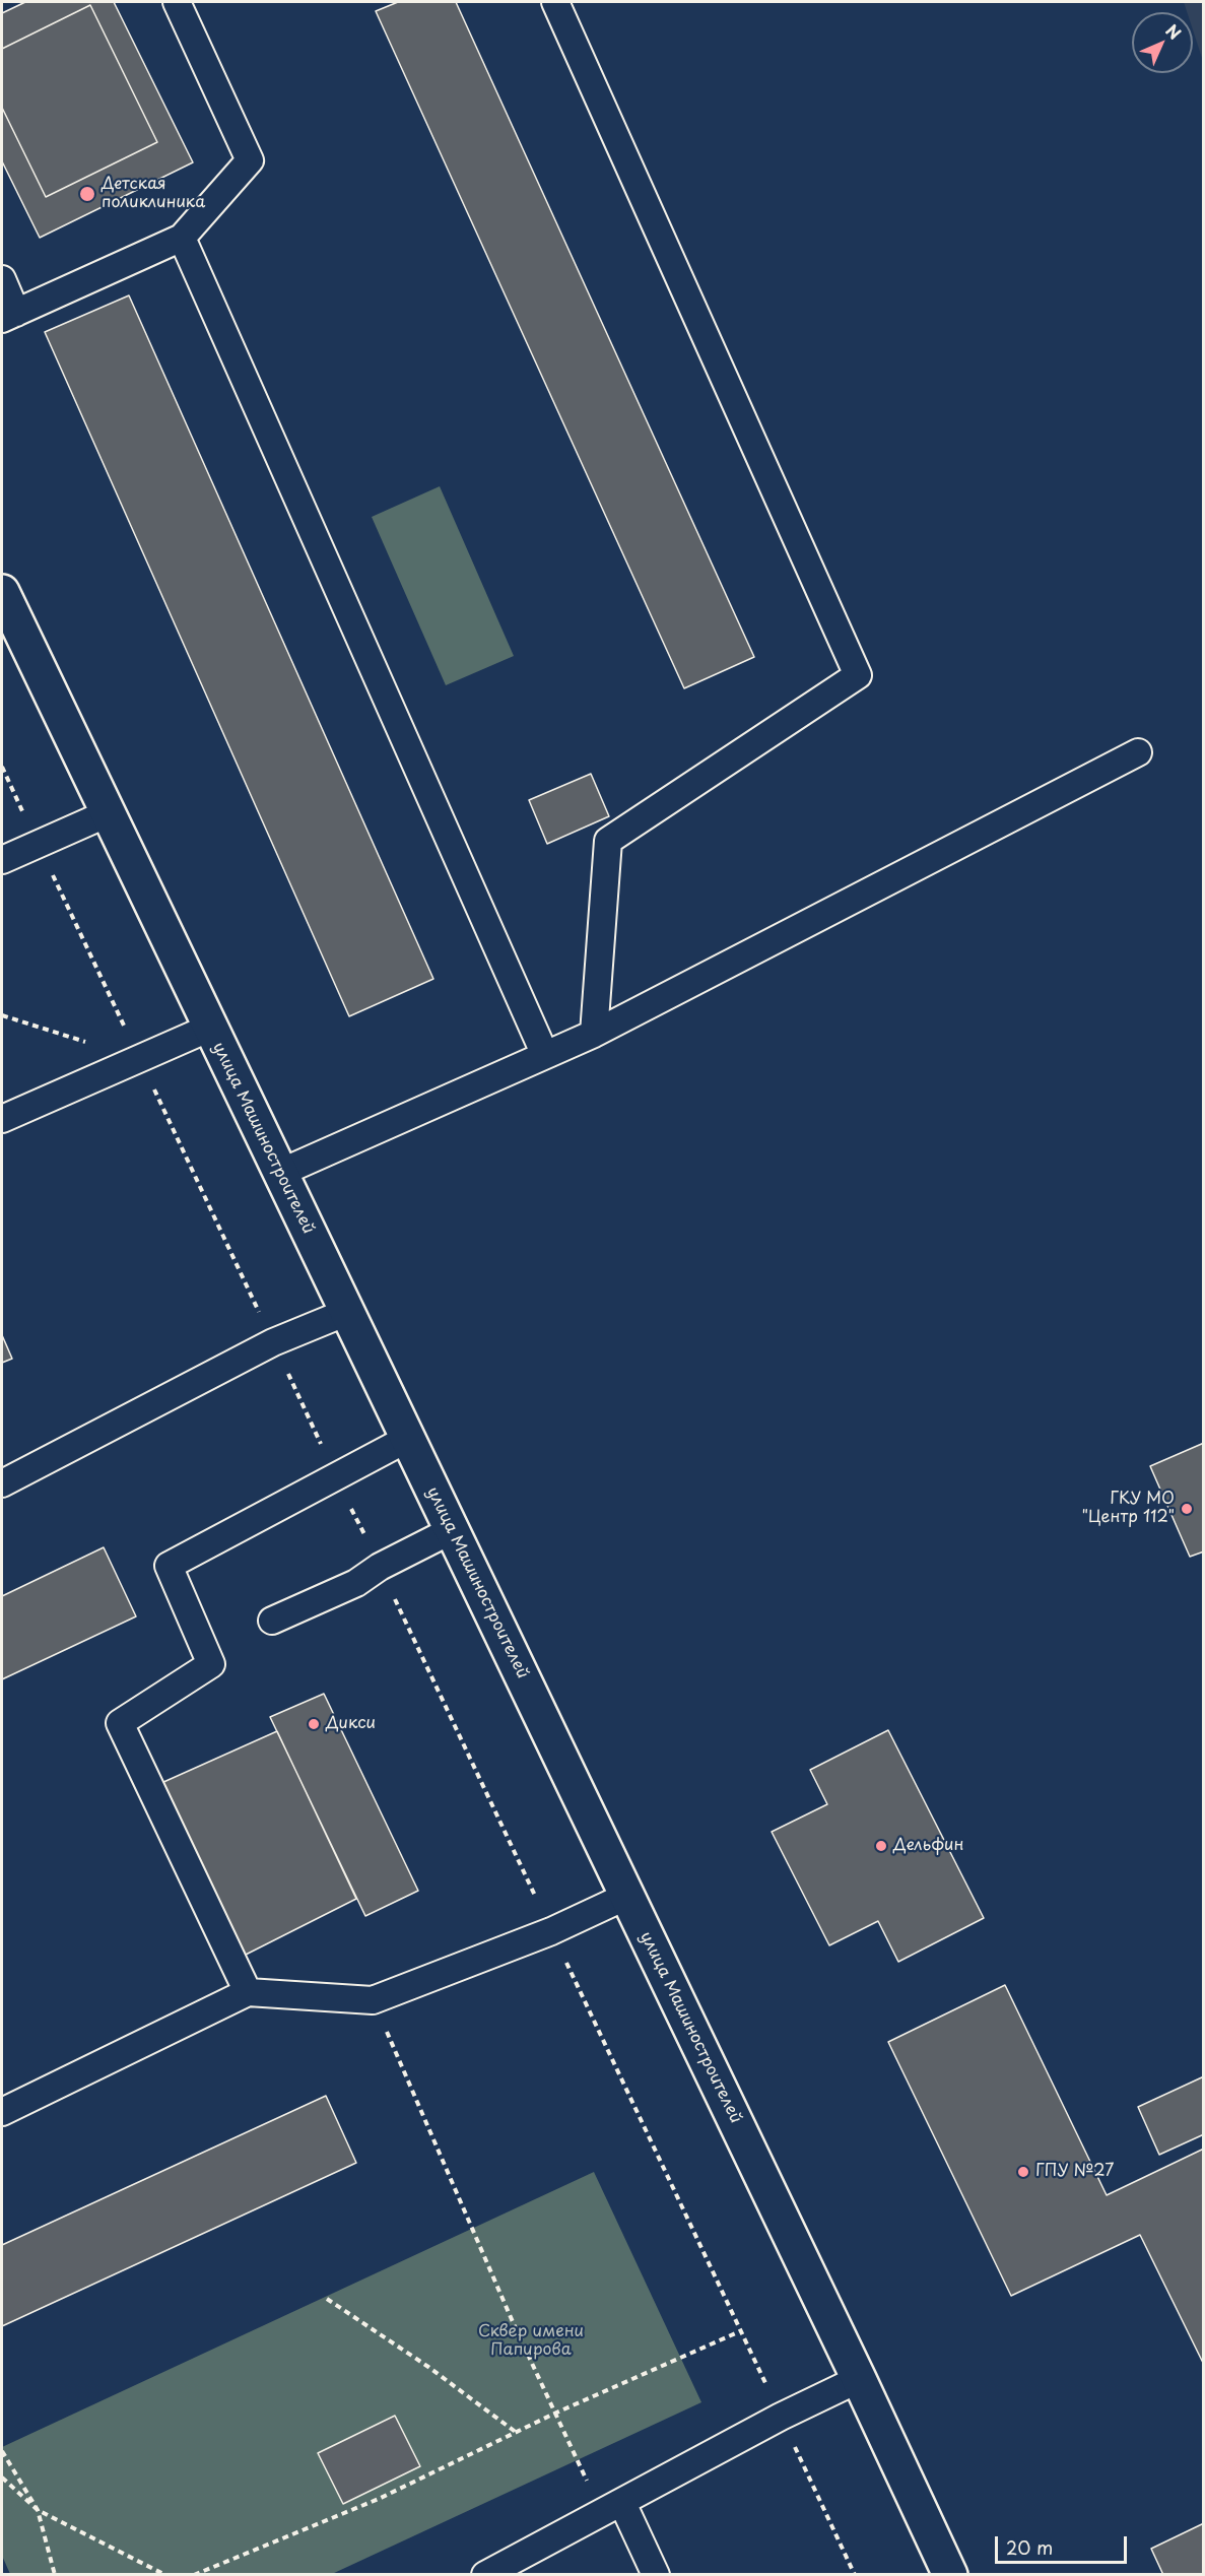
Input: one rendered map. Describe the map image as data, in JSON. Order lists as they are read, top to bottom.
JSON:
{
  "streets": {
    "street": ["улица Машиностроителей"]
  },
  "parks": ["Сквер имени Папирова"],
  "places": [
    "Детская поликлиника",
    "ГКУ МО \"Центр 112\"",
    "Дикси",
    "Дельфин",
    "ГПУ №27"
  ],
  "scale_bar": "20 m",
  "north": "top right"
}
